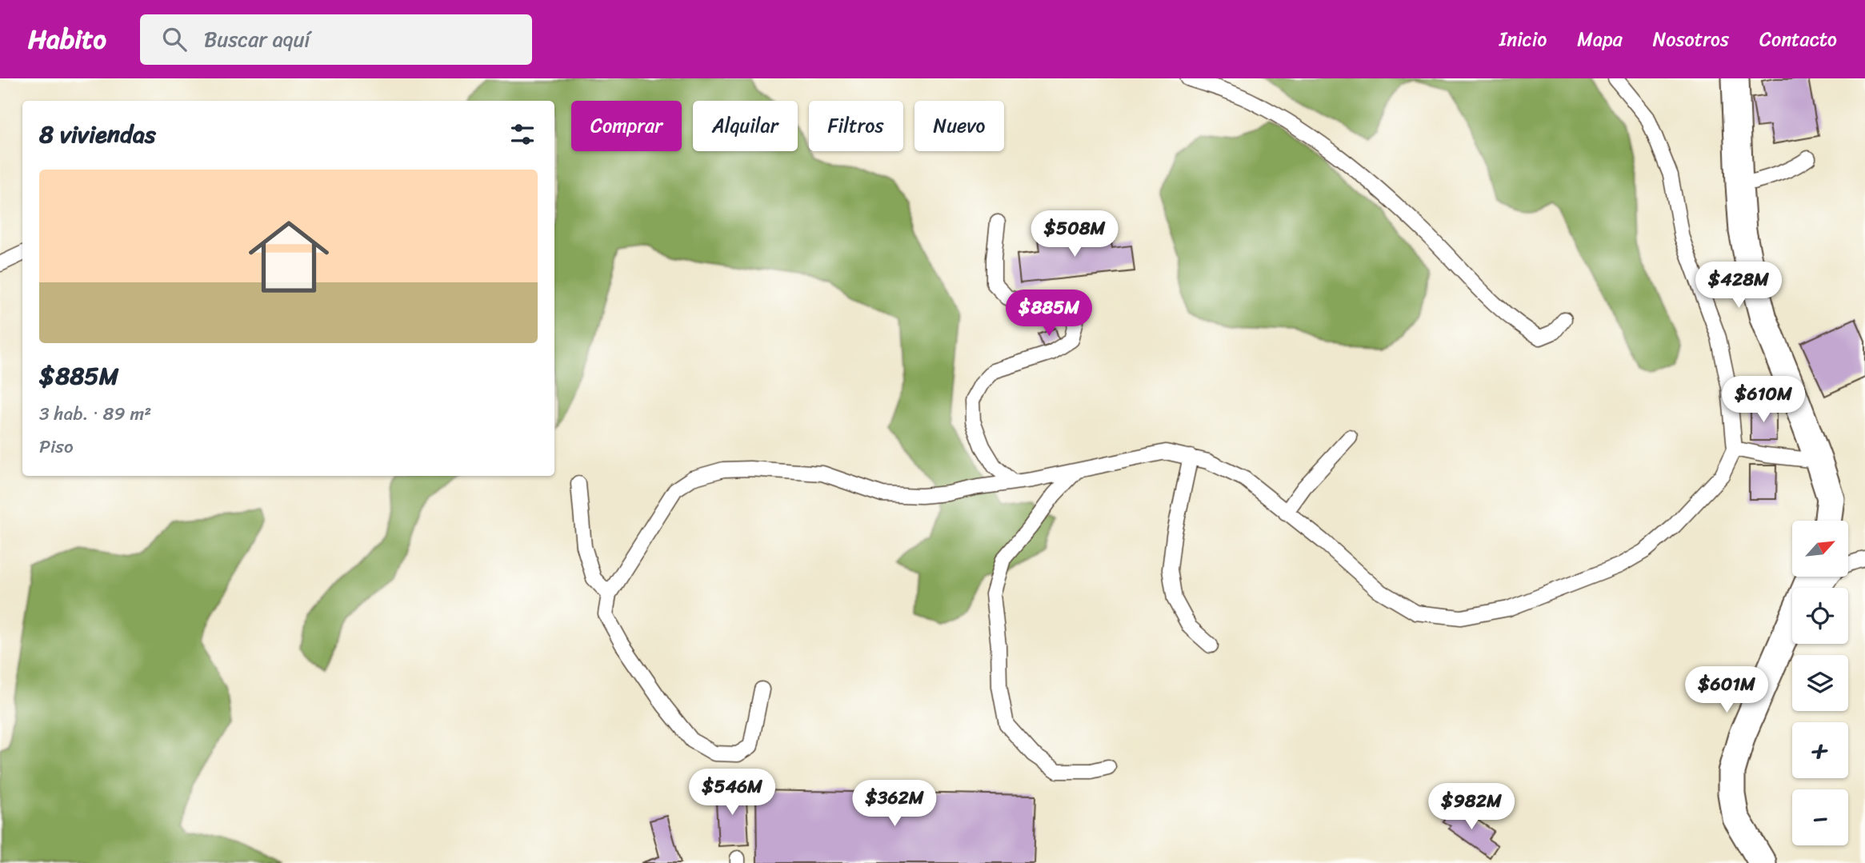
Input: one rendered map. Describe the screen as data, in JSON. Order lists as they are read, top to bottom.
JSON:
{
  "north": "top right",
  "page": {
    "header": "Habito",
    "search": "Buscar aquí",
    "nav": [
      "Inicio",
      "Mapa",
      "Nosotros",
      "Contacto"
    ],
    "chip": [
      "Comprar",
      "Alquilar",
      "Filtros",
      "Nuevo"
    ],
    "heading": "8 viviendas",
    "list": [
      {
        "name": "$885M",
        "note": "3 hab. · 89 m² · Piso"
      }
    ],
    "price": [
      "$508M",
      "$428M",
      "$885M",
      "$610M",
      "$601M",
      "$546M",
      "$362M",
      "$982M"
    ],
    "map_buttons": ["+", "−"]
  }
}
